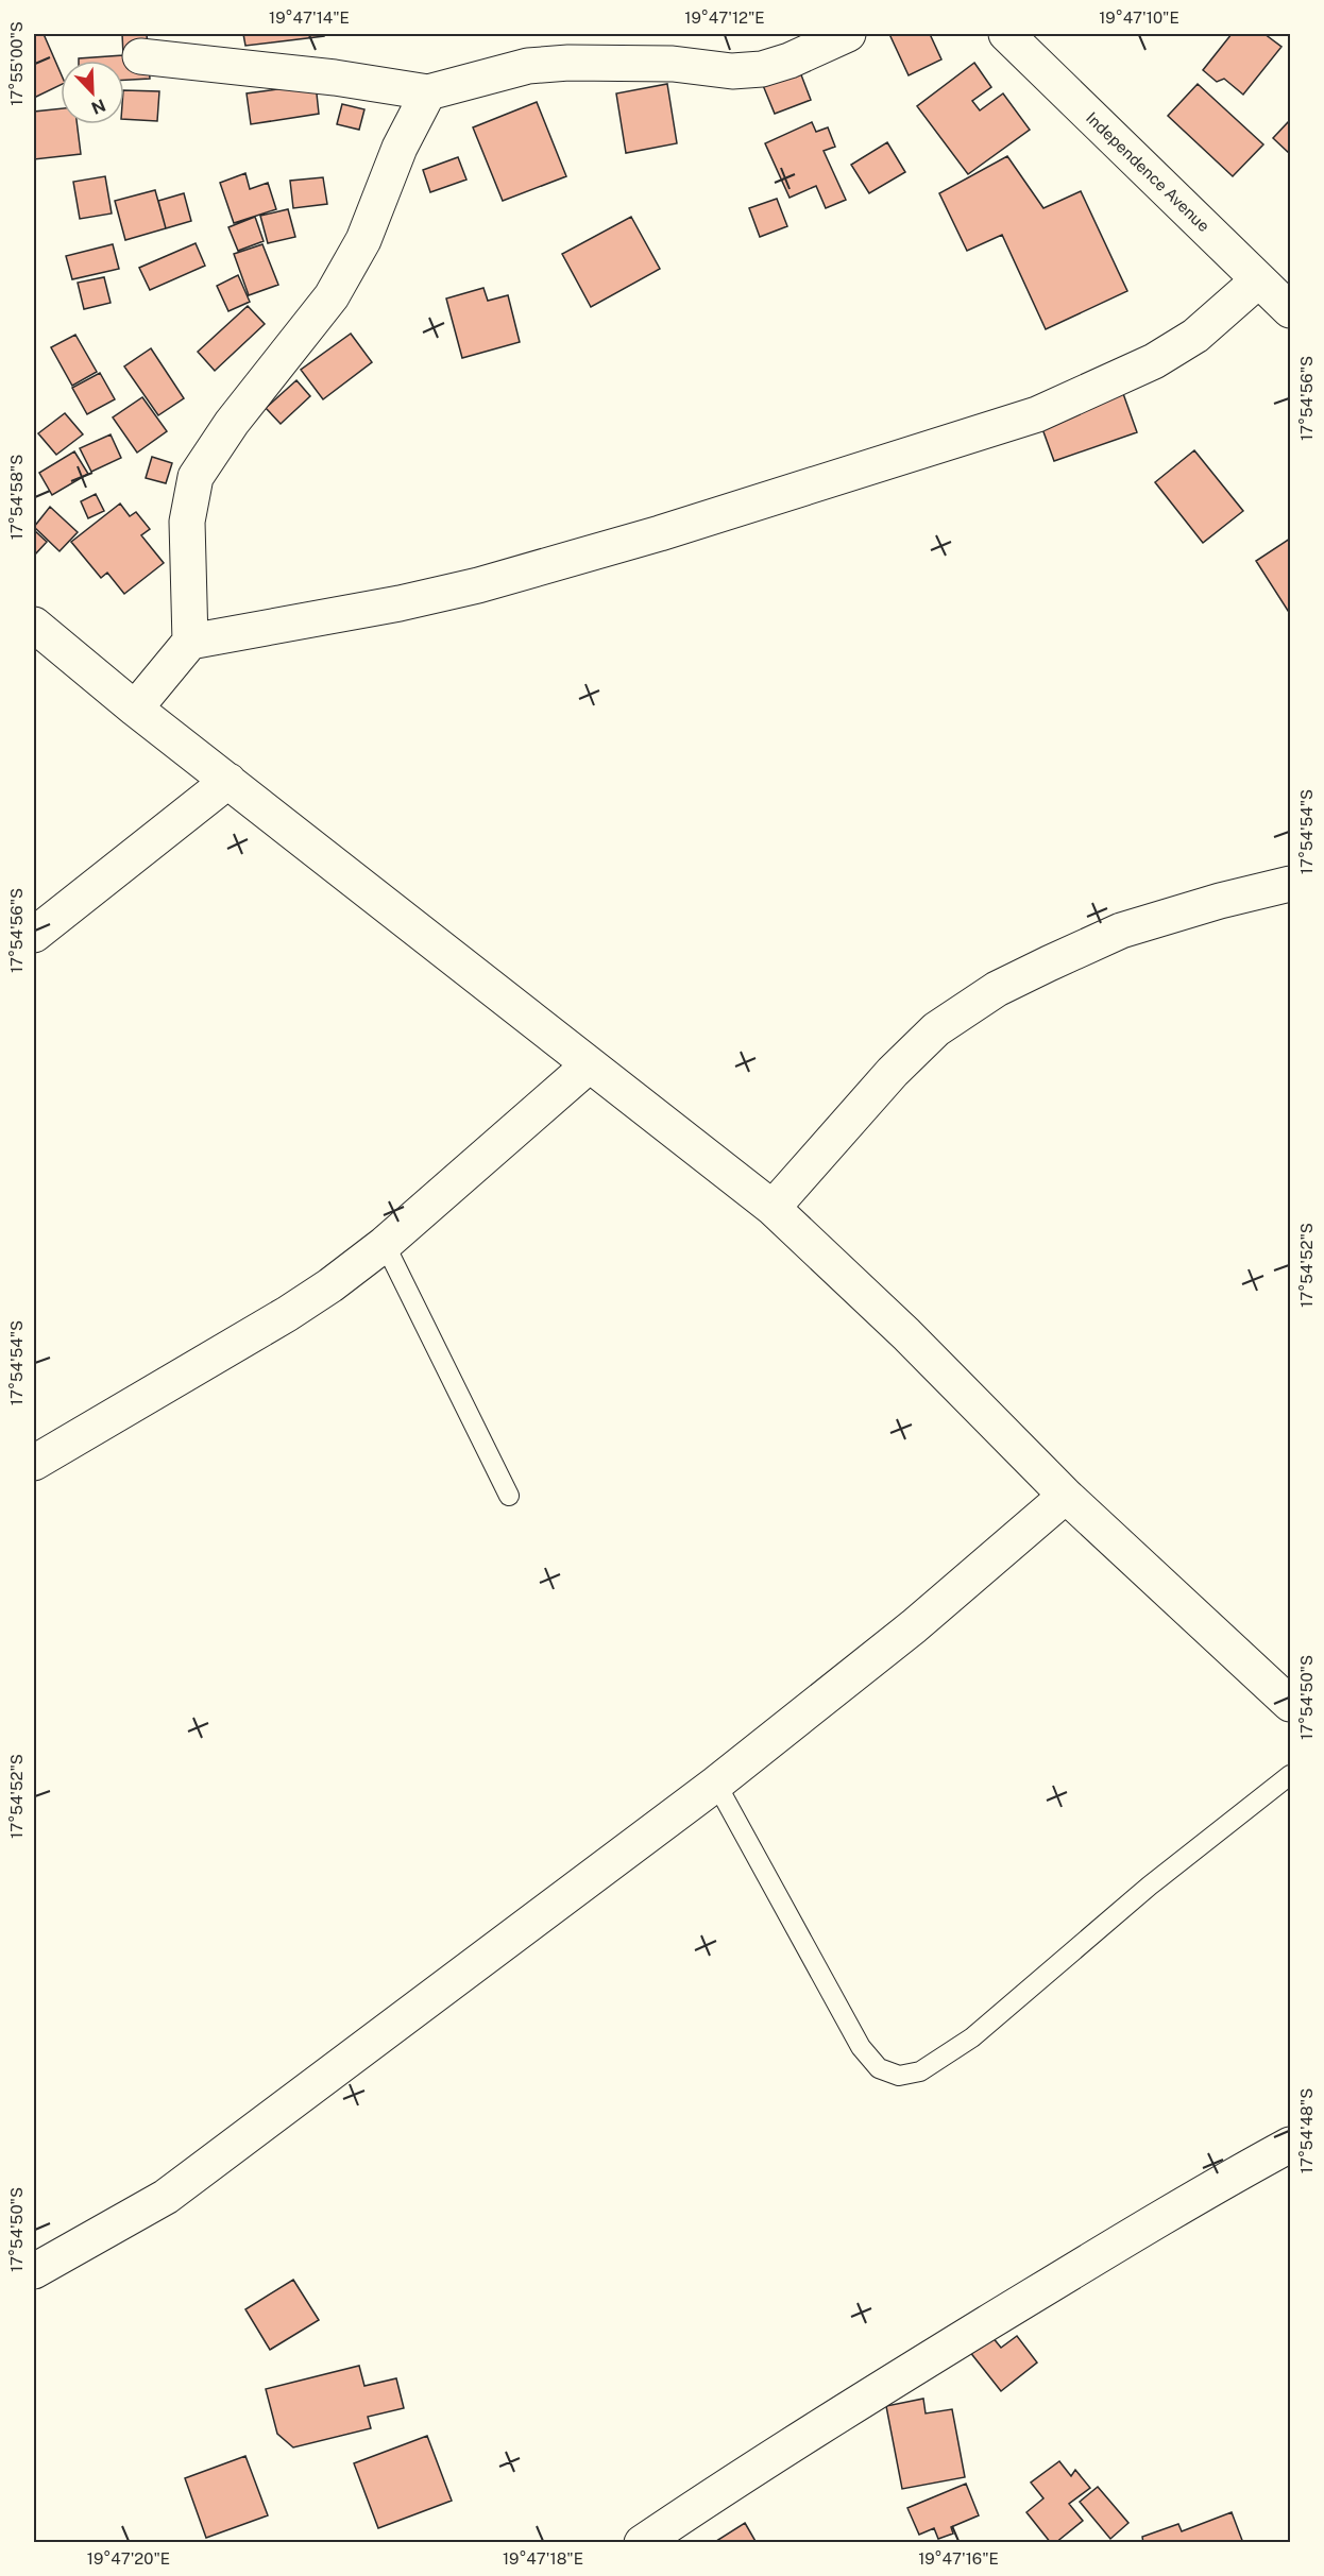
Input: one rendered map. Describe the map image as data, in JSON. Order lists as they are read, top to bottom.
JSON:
{
  "streets": {
    "street": ["Independence Avenue"]
  },
  "north": "bottom right",
  "coordinates": [
    "19°47'14\"E",
    "19°47'12\"E",
    "19°47'10\"E",
    "17°55'00\"S",
    "17°54'56\"S",
    "17°54'58\"S",
    "17°54'54\"S",
    "17°54'52\"S",
    "17°54'50\"S",
    "17°54'48\"S",
    "19°47'20\"E",
    "19°47'18\"E",
    "19°47'16\"E"
  ]
}
